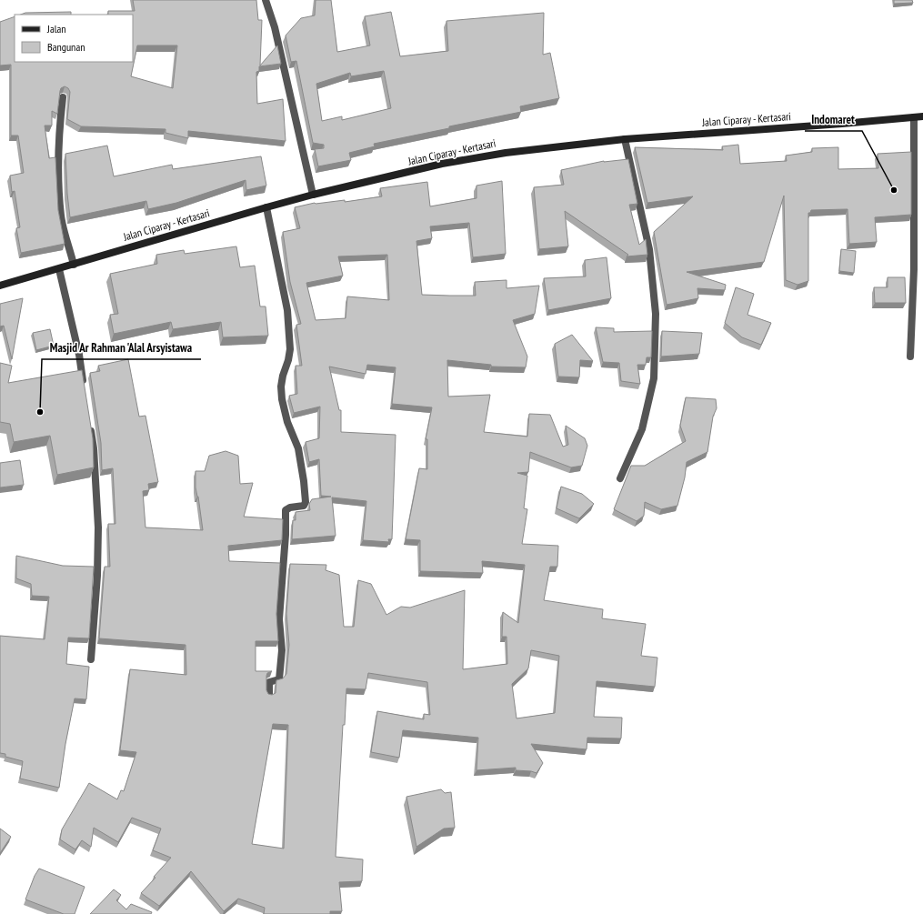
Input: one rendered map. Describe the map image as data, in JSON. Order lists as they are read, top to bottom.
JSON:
{
  "streets": {
    "main road": ["Jalan Ciparay - Kertasari"]
  },
  "places": ["Indomaret", "Masjid Ar Rahman 'Alal Arsyistawa"],
  "legend": ["Jalan", "Bangunan"]
}
